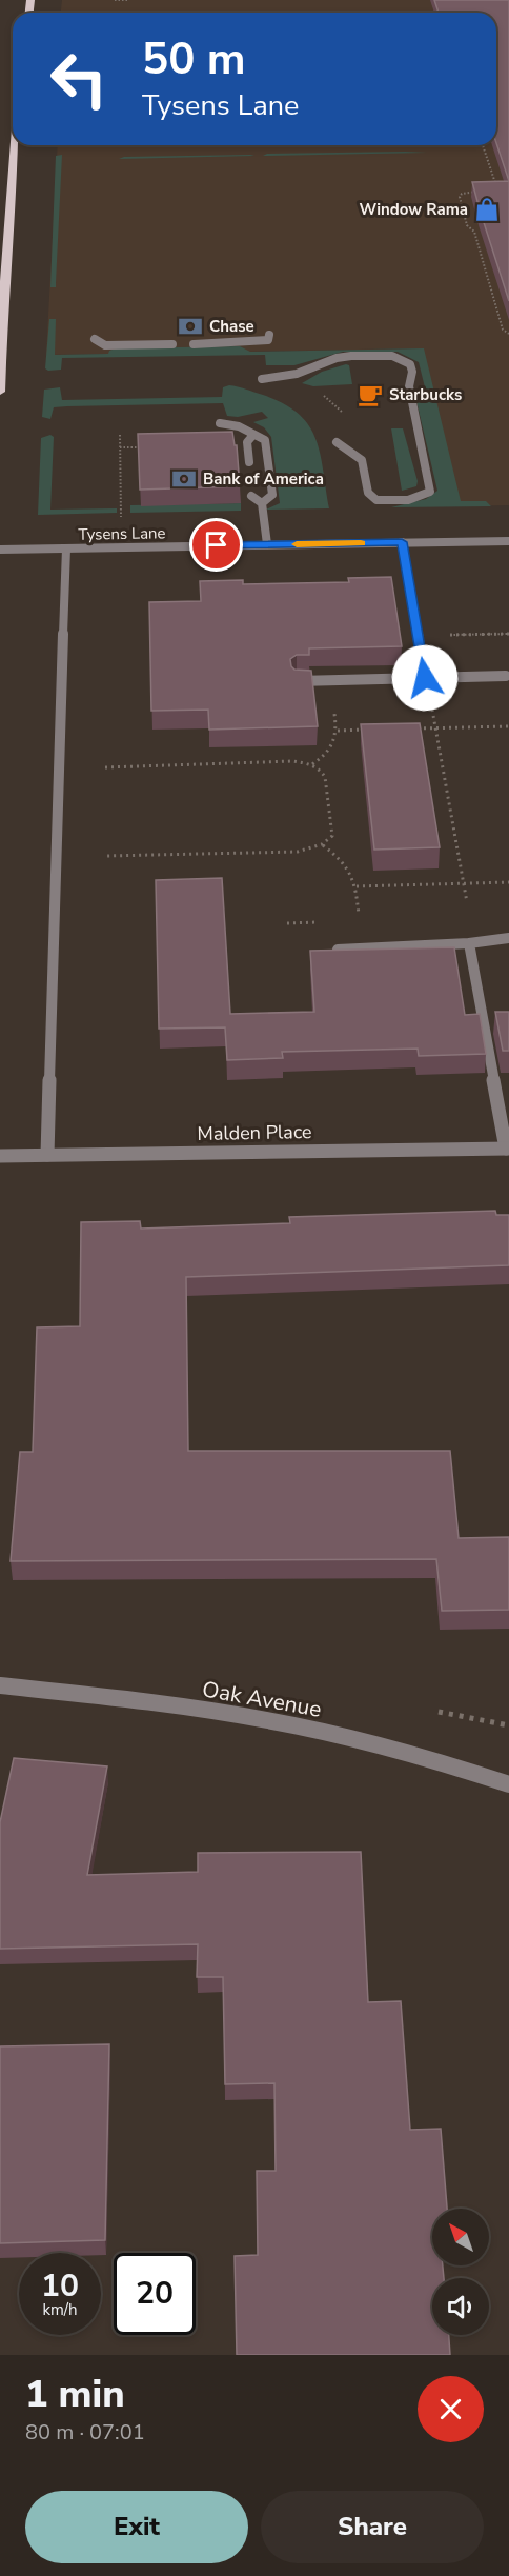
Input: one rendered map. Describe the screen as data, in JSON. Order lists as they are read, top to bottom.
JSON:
{
  "streets": {
    "street": ["Tysens Lane", "Malden Place", "Oak Avenue"]
  },
  "places": {
    "shop": ["Window Rama"],
    "bank": ["Chase", "Bank of America"],
    "cafe": ["Starbucks"]
  },
  "north": "top left",
  "page": {
    "turn": ["50 m", "Tysens Lane"],
    "speed": "10 km/h",
    "limit": "20",
    "heading": ["1 min", "80 m · 07:01"],
    "buttons": ["Exit", "Share"]
  }
}
